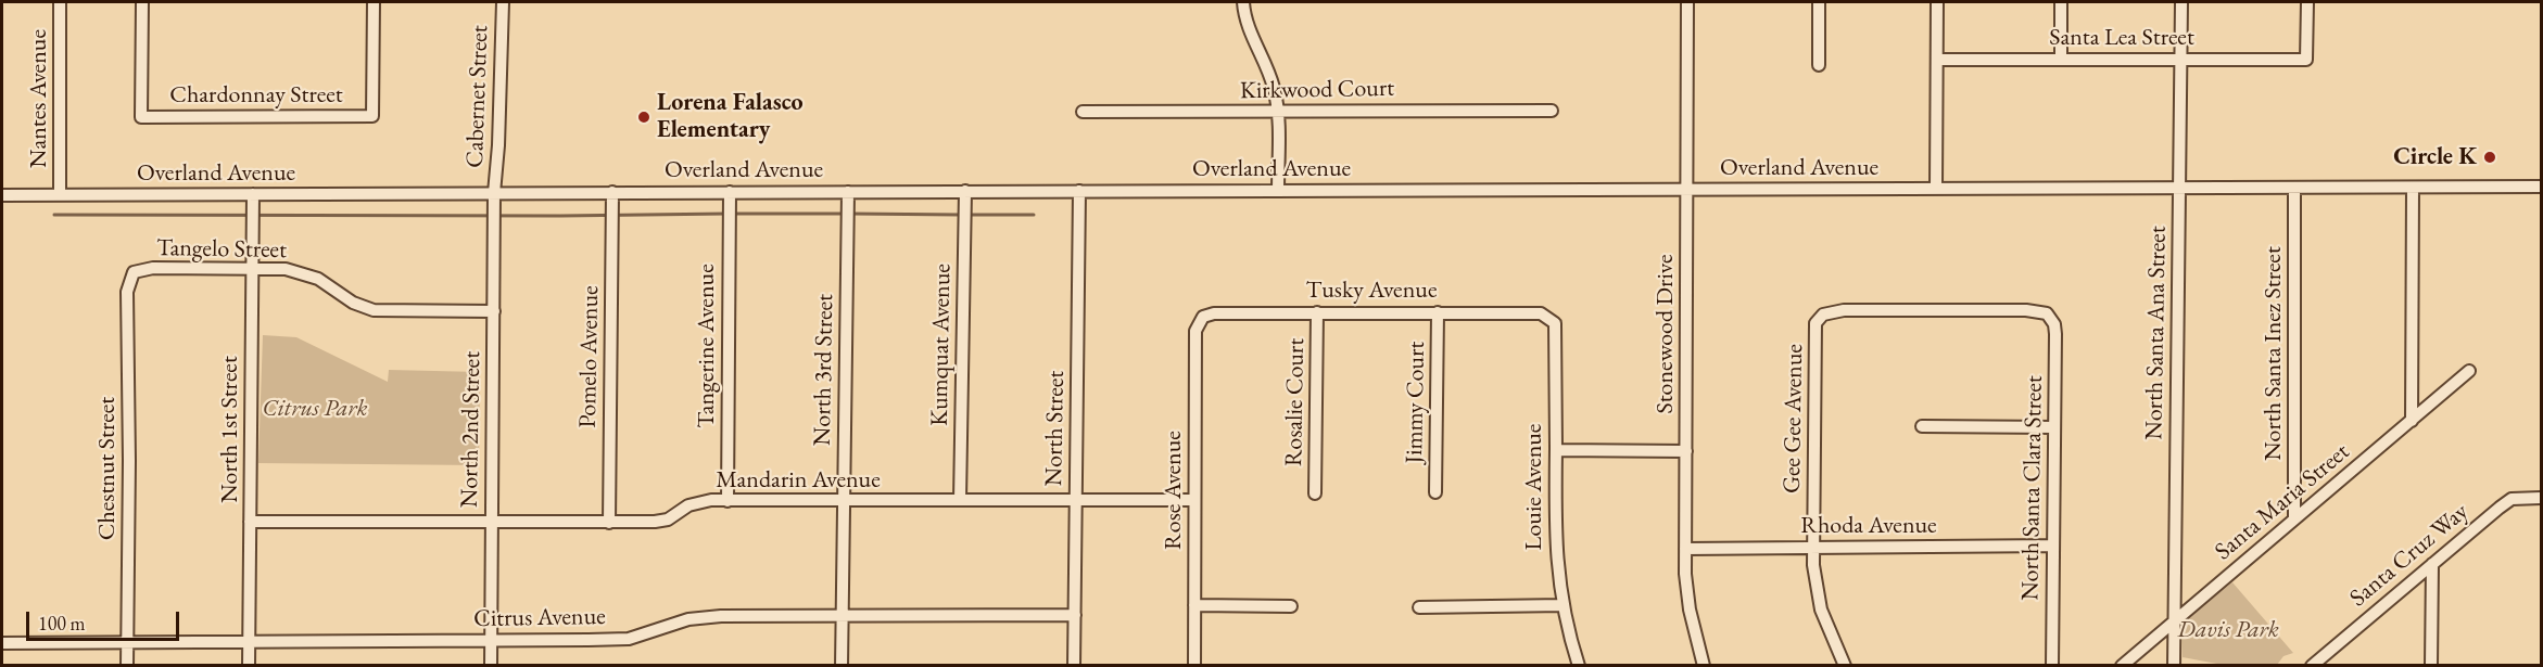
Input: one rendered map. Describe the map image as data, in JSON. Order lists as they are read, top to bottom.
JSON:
{
  "streets": {
    "street": [
      "Santa Lea Street",
      "Kirkwood Court",
      "Chardonnay Street",
      "Cabernet Street",
      "Nantes Avenue",
      "Overland Avenue",
      "Tangelo Street",
      "Tusky Avenue",
      "North Santa Ana Street",
      "Stonewood Drive",
      "Kumquat Avenue",
      "Tangerine Avenue",
      "North Santa Inez Street",
      "Pomelo Avenue",
      "North 3rd Street",
      "Rosalie Court",
      "Jimmy Court",
      "Gee Gee Avenue",
      "North Street",
      "North 1st Street",
      "North 2nd Street",
      "Chestnut Street",
      "Mandarin Avenue",
      "Louie Avenue",
      "North Santa Clara Street",
      "Rose Avenue",
      "Santa Maria Street",
      "Rhoda Avenue",
      "Santa Cruz Way",
      "Citrus Avenue"
    ]
  },
  "crossings": [
    ["Santa Lea Street", "North Santa Ana Street"],
    ["Cabernet Street", "Overland Avenue"],
    ["Cabernet Street", "North 2nd Street"],
    ["Nantes Avenue", "Overland Avenue"],
    ["Overland Avenue", "North Santa Ana Street"],
    ["Overland Avenue", "Stonewood Drive"],
    ["Overland Avenue", "Kumquat Avenue"],
    ["Overland Avenue", "Tangerine Avenue"],
    ["Overland Avenue", "North Santa Inez Street"],
    ["Overland Avenue", "Pomelo Avenue"],
    ["Overland Avenue", "North 3rd Street"],
    ["Overland Avenue", "North Street"],
    ["Overland Avenue", "North 1st Street"],
    ["Overland Avenue", "North 2nd Street"],
    ["Tangelo Street", "North 1st Street"],
    ["Tangelo Street", "North 2nd Street"],
    ["Tangelo Street", "Chestnut Street"],
    ["Tusky Avenue", "Rosalie Court"],
    ["Tusky Avenue", "Jimmy Court"],
    ["Tusky Avenue", "Louie Avenue"],
    ["Tusky Avenue", "Rose Avenue"],
    ["North Santa Ana Street", "Santa Maria Street"],
    ["Stonewood Drive", "Rhoda Avenue"],
    ["Kumquat Avenue", "Mandarin Avenue"],
    ["Tangerine Avenue", "Mandarin Avenue"],
    ["North Santa Inez Street", "Santa Maria Street"],
    ["Pomelo Avenue", "Mandarin Avenue"],
    ["North 3rd Street", "Mandarin Avenue"],
    ["North 3rd Street", "Citrus Avenue"],
    ["Gee Gee Avenue", "North Santa Clara Street"],
    ["Gee Gee Avenue", "Rhoda Avenue"],
    ["North Street", "Mandarin Avenue"],
    ["North Street", "Citrus Avenue"],
    ["North 1st Street", "Mandarin Avenue"],
    ["North 1st Street", "Citrus Avenue"],
    ["North 2nd Street", "Mandarin Avenue"],
    ["North 2nd Street", "Citrus Avenue"],
    ["Chestnut Street", "Citrus Avenue"],
    ["Mandarin Avenue", "Rose Avenue"],
    ["North Santa Clara Street", "Rhoda Avenue"]
  ],
  "parks": ["Citrus Park", "Davis Park"],
  "places": ["Lorena Falasco Elementary", "Circle K"],
  "scale_bar": "100 m"
}
